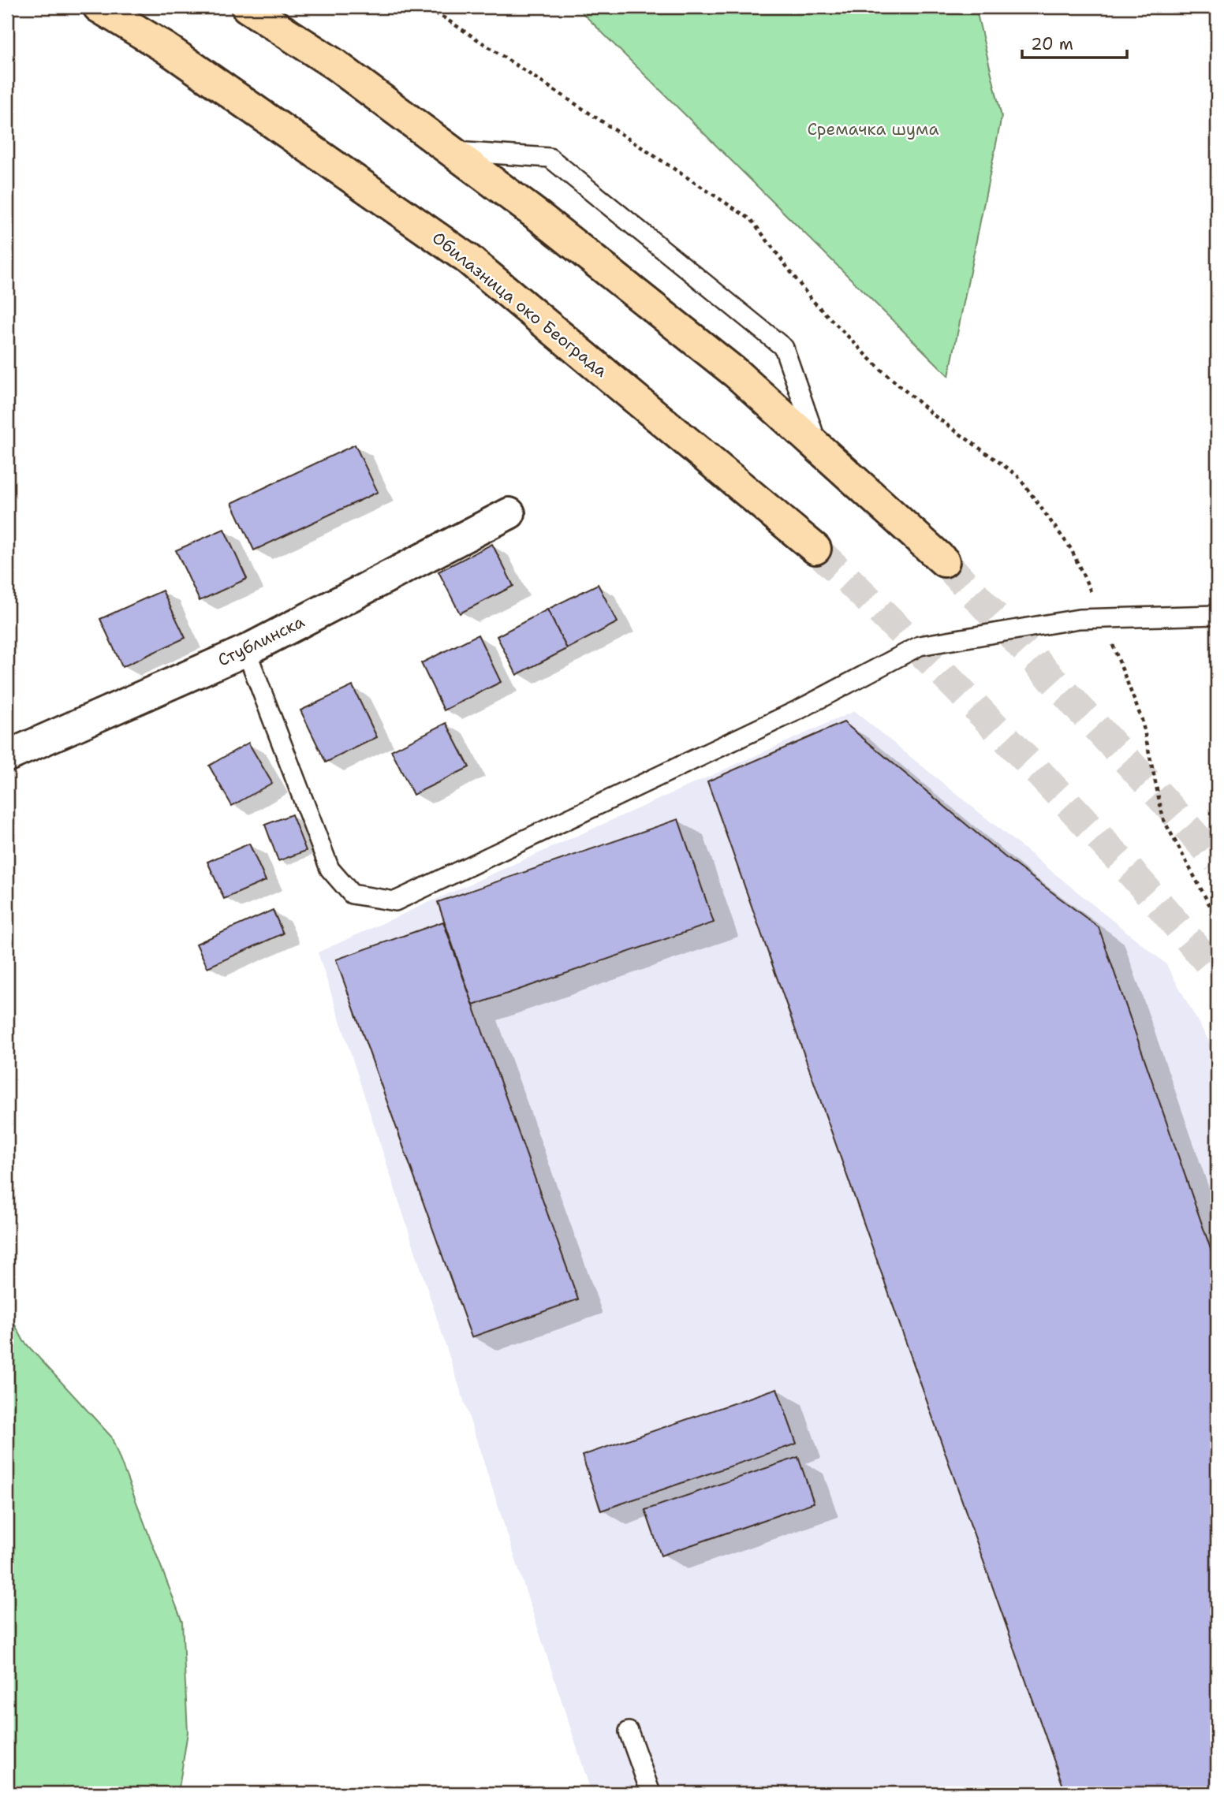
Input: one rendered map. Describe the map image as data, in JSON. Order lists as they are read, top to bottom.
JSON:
{
  "streets": {
    "highway": ["Обилазница око Београда"],
    "street": ["Стублинска"]
  },
  "parks": ["Сремачка шума"],
  "scale_bar": "20 m"
}
